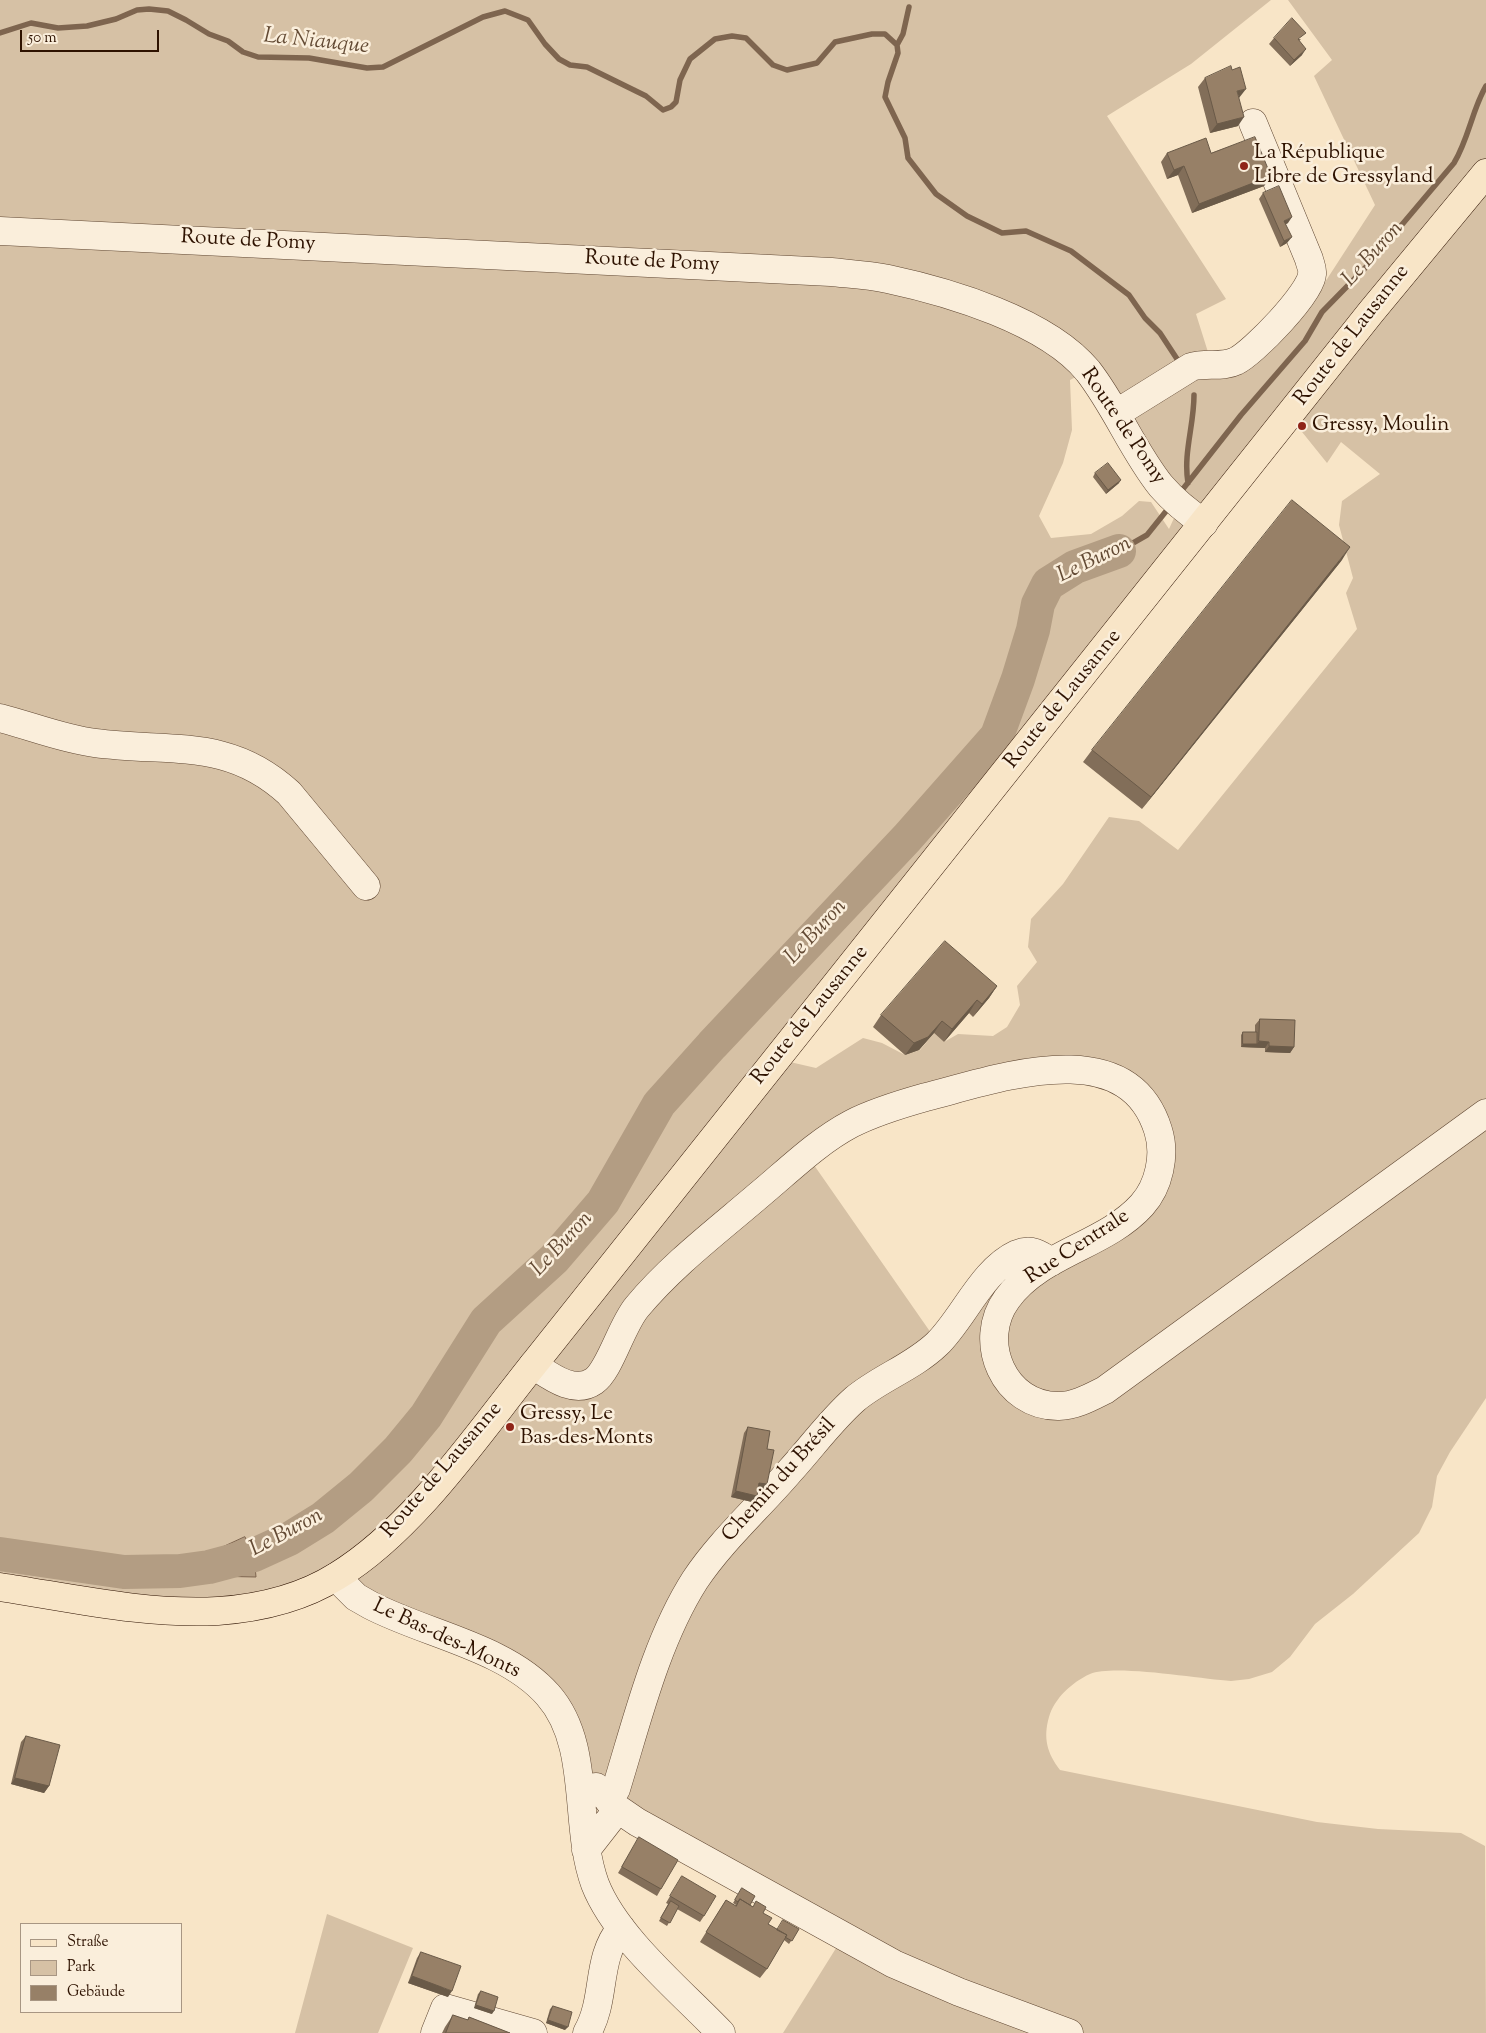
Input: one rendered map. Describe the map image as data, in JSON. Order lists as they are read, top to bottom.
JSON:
{
  "streets": {
    "main road": ["Route de Lausanne"],
    "street": [
      "Route de Pomy",
      "Rue Centrale",
      "Chemin du Brésil",
      "Le Bas-des-Monts"
    ]
  },
  "crossings": [
    ["Route de Pomy", "Route de Lausanne"],
    ["Route de Lausanne", "Rue Centrale"],
    ["Route de Lausanne", "Le Bas-des-Monts"],
    ["Rue Centrale", "Chemin du Brésil"]
  ],
  "water": ["La Niauque", "Le Buron"],
  "places": ["La République Libre de Gressyland", "Gressy, Moulin", "Gressy, Le Bas-des-Monts"],
  "legend": ["Straße", "Park", "Gebäude"],
  "scale_bar": "50 m"
}
